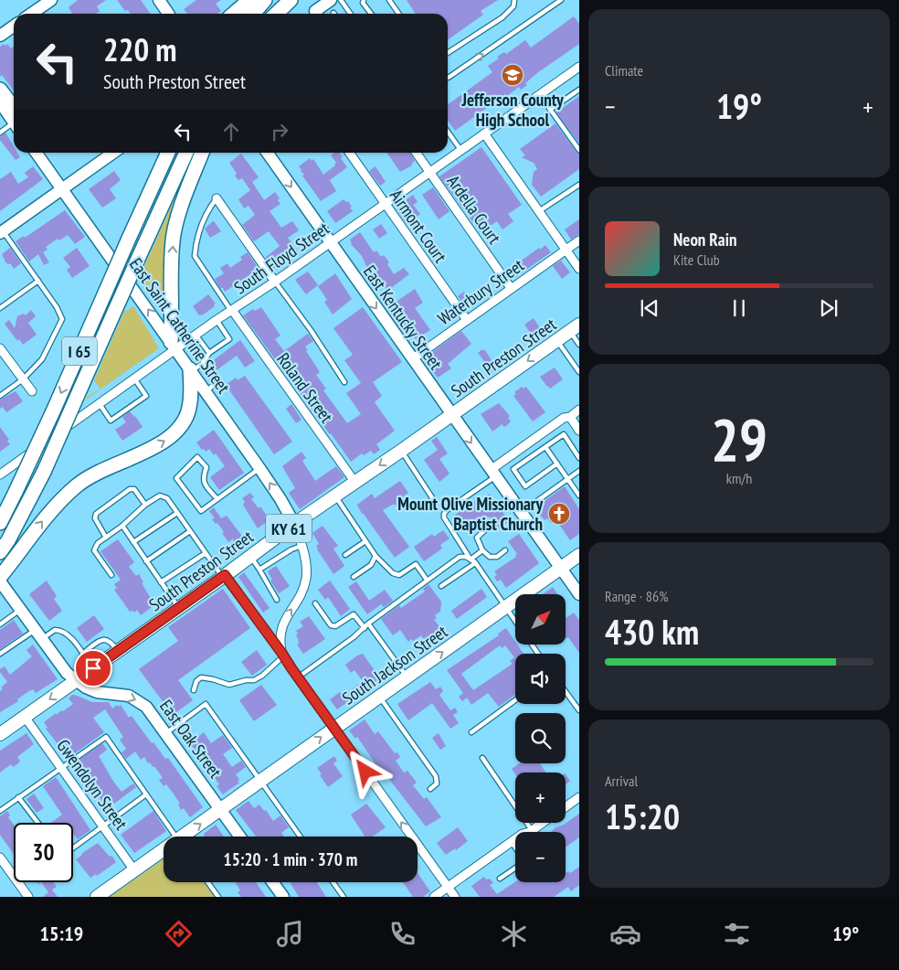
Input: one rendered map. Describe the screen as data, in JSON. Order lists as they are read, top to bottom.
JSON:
{
  "streets": {
    "highway": ["I 65"],
    "main road": [
      "East Kentucky Street",
      "East Saint Catherine Street",
      "South Preston Street",
      "KY 61",
      "South Jackson Street",
      "East Oak Street"
    ],
    "street": [
      "Ardella Court",
      "Airmont Court",
      "South Floyd Street",
      "Waterbury Street",
      "Roland Street",
      "Gwendolyn Street"
    ]
  },
  "crossings": [
    ["Ardella Court", "South Floyd Street"],
    ["Ardella Court", "Waterbury Street"],
    ["Airmont Court", "South Floyd Street"],
    ["Airmont Court", "Waterbury Street"],
    ["South Floyd Street", "East Kentucky Street"],
    ["South Floyd Street", "East Saint Catherine Street"],
    ["South Floyd Street", "Roland Street"],
    ["Waterbury Street", "East Kentucky Street"],
    ["East Kentucky Street", "South Preston Street"],
    ["East Kentucky Street", "South Jackson Street"],
    ["East Saint Catherine Street", "South Preston Street"],
    ["South Preston Street", "Roland Street"],
    ["South Preston Street", "East Oak Street"],
    ["South Preston Street", "Gwendolyn Street"],
    ["South Jackson Street", "East Oak Street"],
    ["South Jackson Street", "Gwendolyn Street"]
  ],
  "one_way": [
    "East Kentucky Street",
    "East Saint Catherine Street",
    "South Preston Street",
    "South Jackson Street"
  ],
  "places": {
    "school or university": ["Jefferson County High School"],
    "church": ["Mount Olive Missionary Baptist Church"]
  },
  "north": "top right",
  "page": {
    "tile": [
      "Climate",
      ["29", "km/h"],
      ["Range · 86%", "430 km"],
      ["Arrival", "15:20"]
    ],
    "turn": ["220 m", "South Preston Street"],
    "heat": ["−", "19°", "+"],
    "song": ["Neon Rain", "Kite Club"],
    "map_buttons": ["+", "−"],
    "limit": "30",
    "trip": "15:20 · 1 min · 370 m",
    "tabs": ["15:19", "19°"]
  }
}
